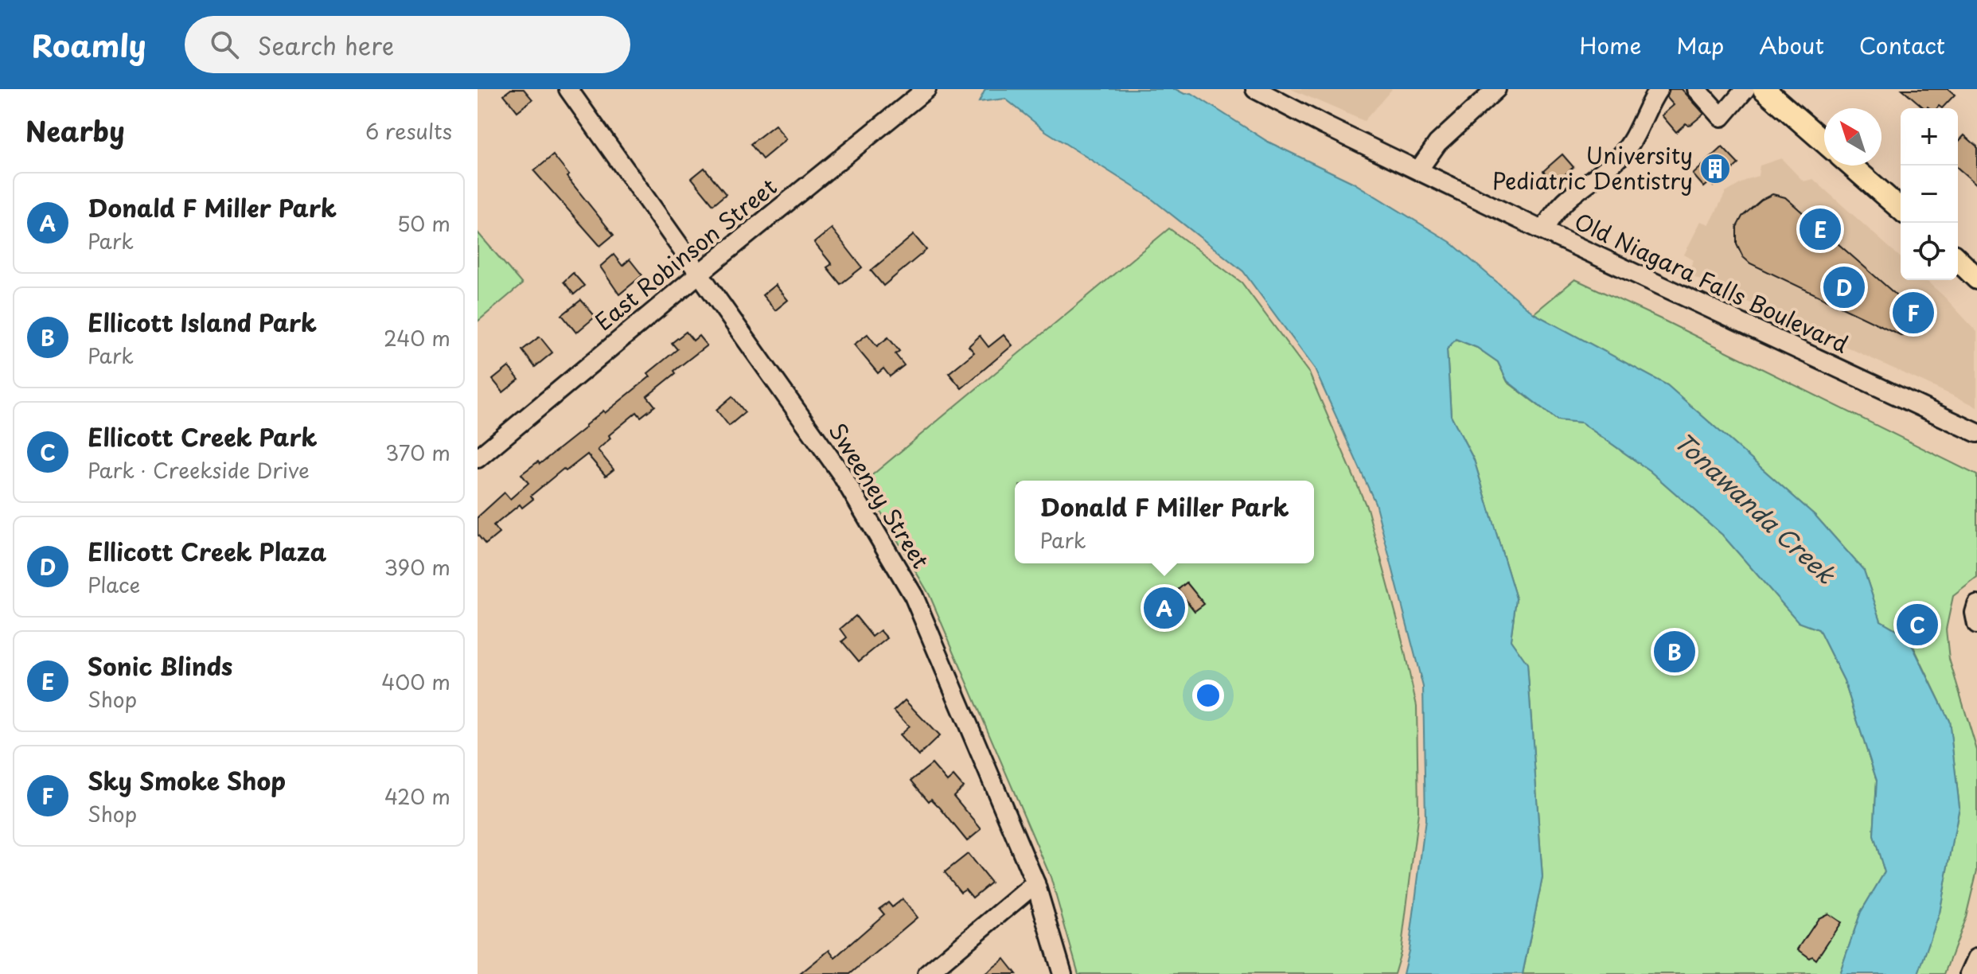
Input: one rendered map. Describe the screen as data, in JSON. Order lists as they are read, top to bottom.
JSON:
{
  "streets": {
    "street": ["East Robinson Street", "Old Niagara Falls Boulevard", "Sweeney Street"]
  },
  "crossings": [
    ["East Robinson Street", "Sweeney Street"]
  ],
  "water": ["Tonawanda Creek"],
  "places": {
    "building": ["University Pediatric Dentistry"]
  },
  "north": "top left",
  "page": {
    "header": "Roamly",
    "search": "Search here",
    "nav": [
      "Home",
      "Map",
      "About",
      "Contact"
    ],
    "heading": ["Nearby", "6 results"],
    "map_buttons": ["+", "−"],
    "list": [
      {
        "mark": "A",
        "name": "Donald F Miller Park",
        "note": "Park",
        "value": "50 m"
      },
      {
        "mark": "B",
        "name": "Ellicott Island Park",
        "note": "Park",
        "value": "240 m"
      },
      {
        "mark": "C",
        "name": "Ellicott Creek Park",
        "note": "Park · Creekside Drive",
        "value": "370 m"
      },
      {
        "mark": "D",
        "name": "Ellicott Creek Plaza",
        "note": "Place",
        "value": "390 m"
      },
      {
        "mark": "E",
        "name": "Sonic Blinds",
        "note": "Shop",
        "value": "400 m"
      },
      {
        "mark": "F",
        "name": "Sky Smoke Shop",
        "note": "Shop",
        "value": "420 m"
      }
    ],
    "pins": [
      "E",
      "D",
      "F",
      "A",
      "C",
      "B"
    ],
    "popup": ["Donald F Miller Park", "Park"]
  }
}
